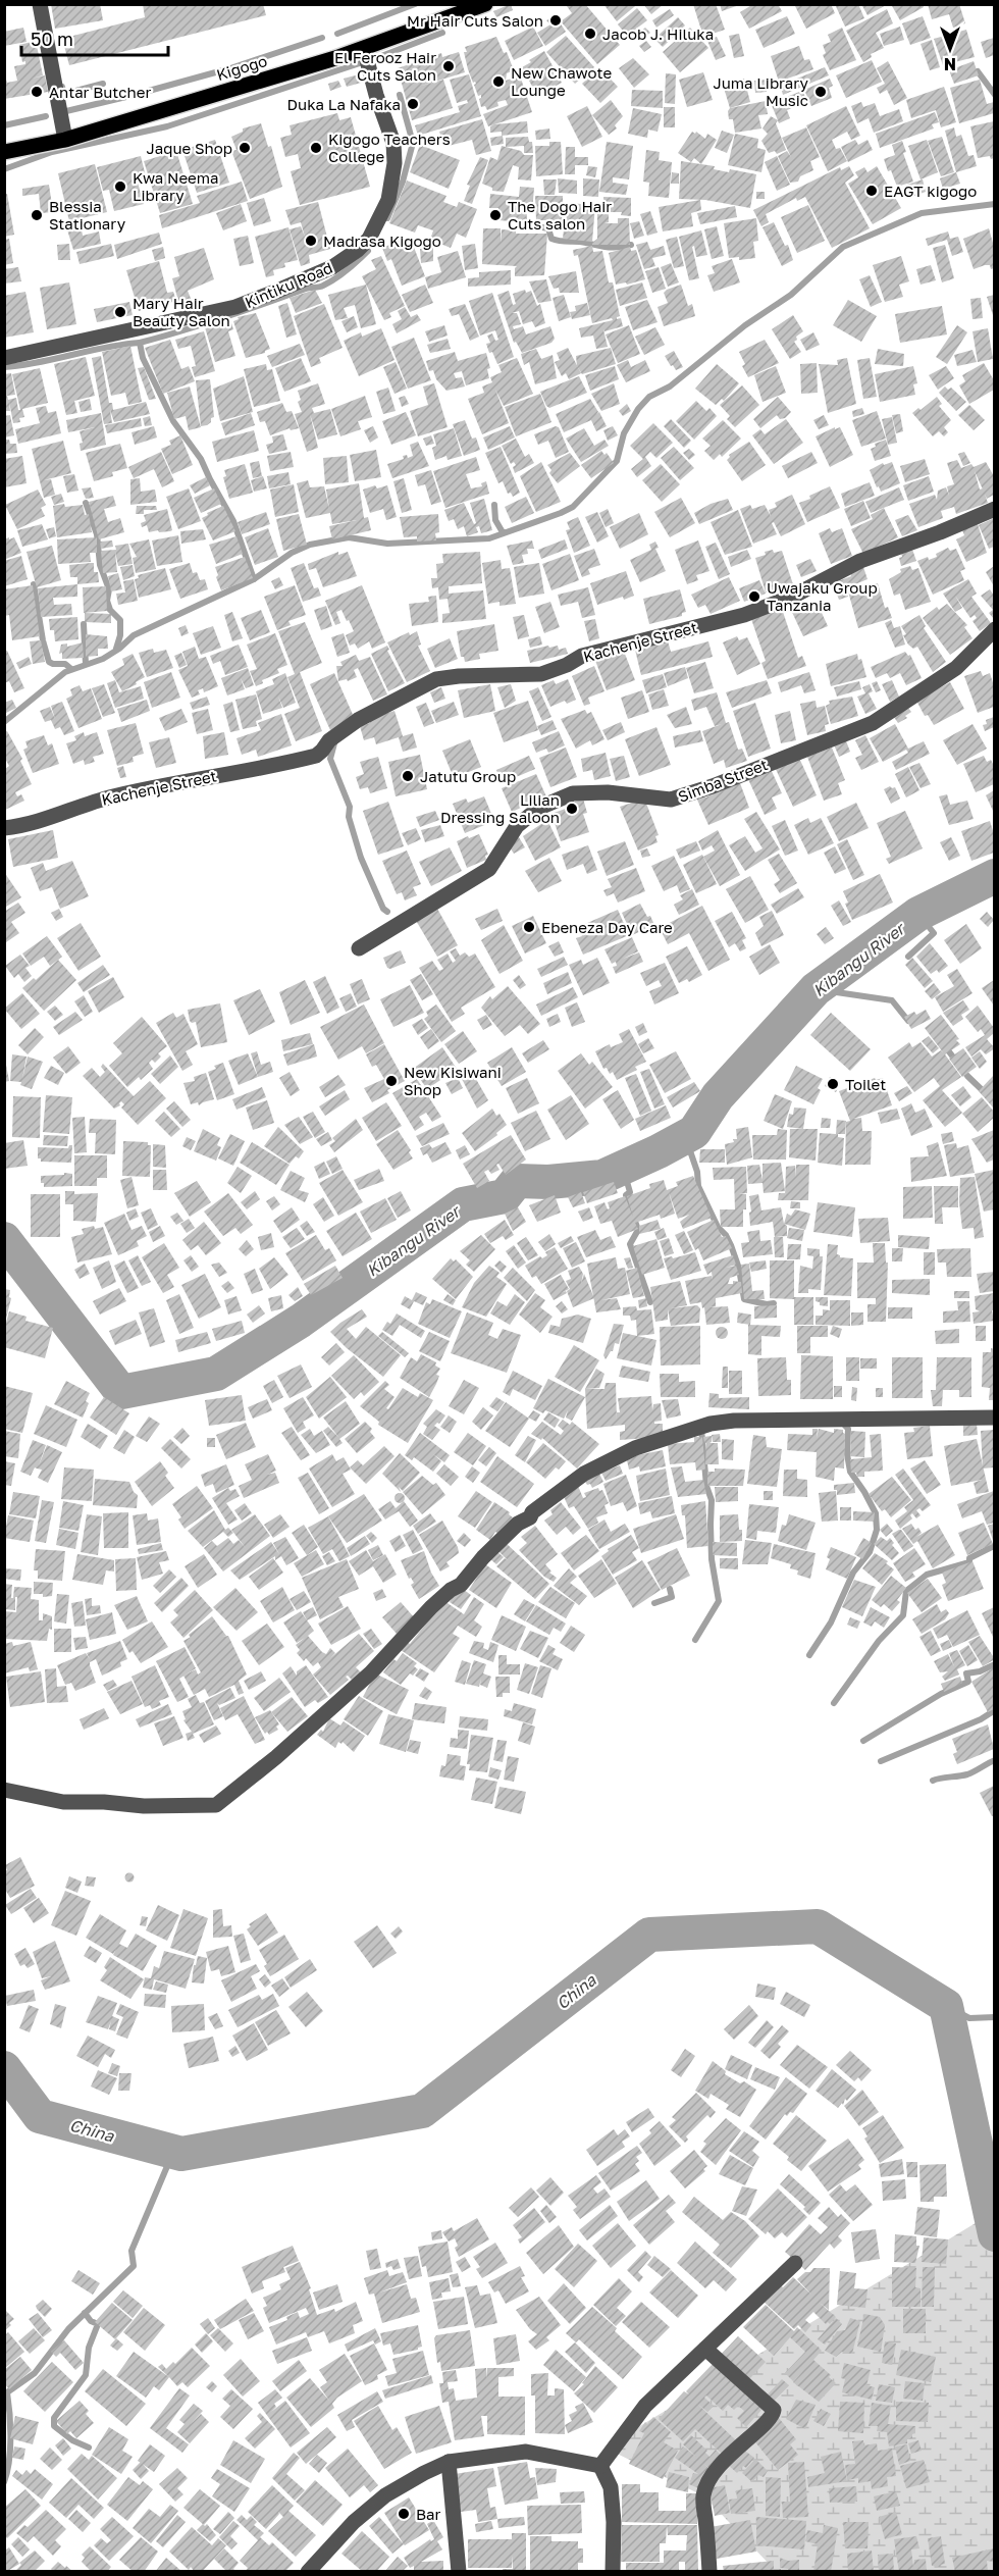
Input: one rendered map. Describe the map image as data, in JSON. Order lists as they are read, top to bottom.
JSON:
{
  "streets": {
    "main road": ["Kigogo"],
    "street": ["Kintiku Road", "Kachenje Street", "Simba Street"]
  },
  "crossings": [
    ["Kigogo", "Kintiku Road"]
  ],
  "water": ["Kibangu River", "China"],
  "places": [
    "Mr Hair Cuts Salon",
    "Jacob J. Hiluka",
    "El Ferooz Hair Cuts Salon",
    "New Chawote Lounge",
    "Antar Butcher",
    "Juma Library Music",
    "Duka La Nafaka",
    "Jaque Shop",
    "Kigogo Teachers College",
    "Kwa Neema Library",
    "EAGT kigogo",
    "Blessia Stationary",
    "The Dogo Hair Cuts salon",
    "Madrasa Kigogo",
    "Mary Hair Beauty Salon",
    "Uwajaku Group Tanzania",
    "Jatutu Group",
    "Lilian Dressing Saloon",
    "Ebeneza Day Care",
    "New Kisiwani Shop",
    "Toilet",
    "Bar"
  ],
  "scale_bar": "50 m",
  "north": "bottom"
}
